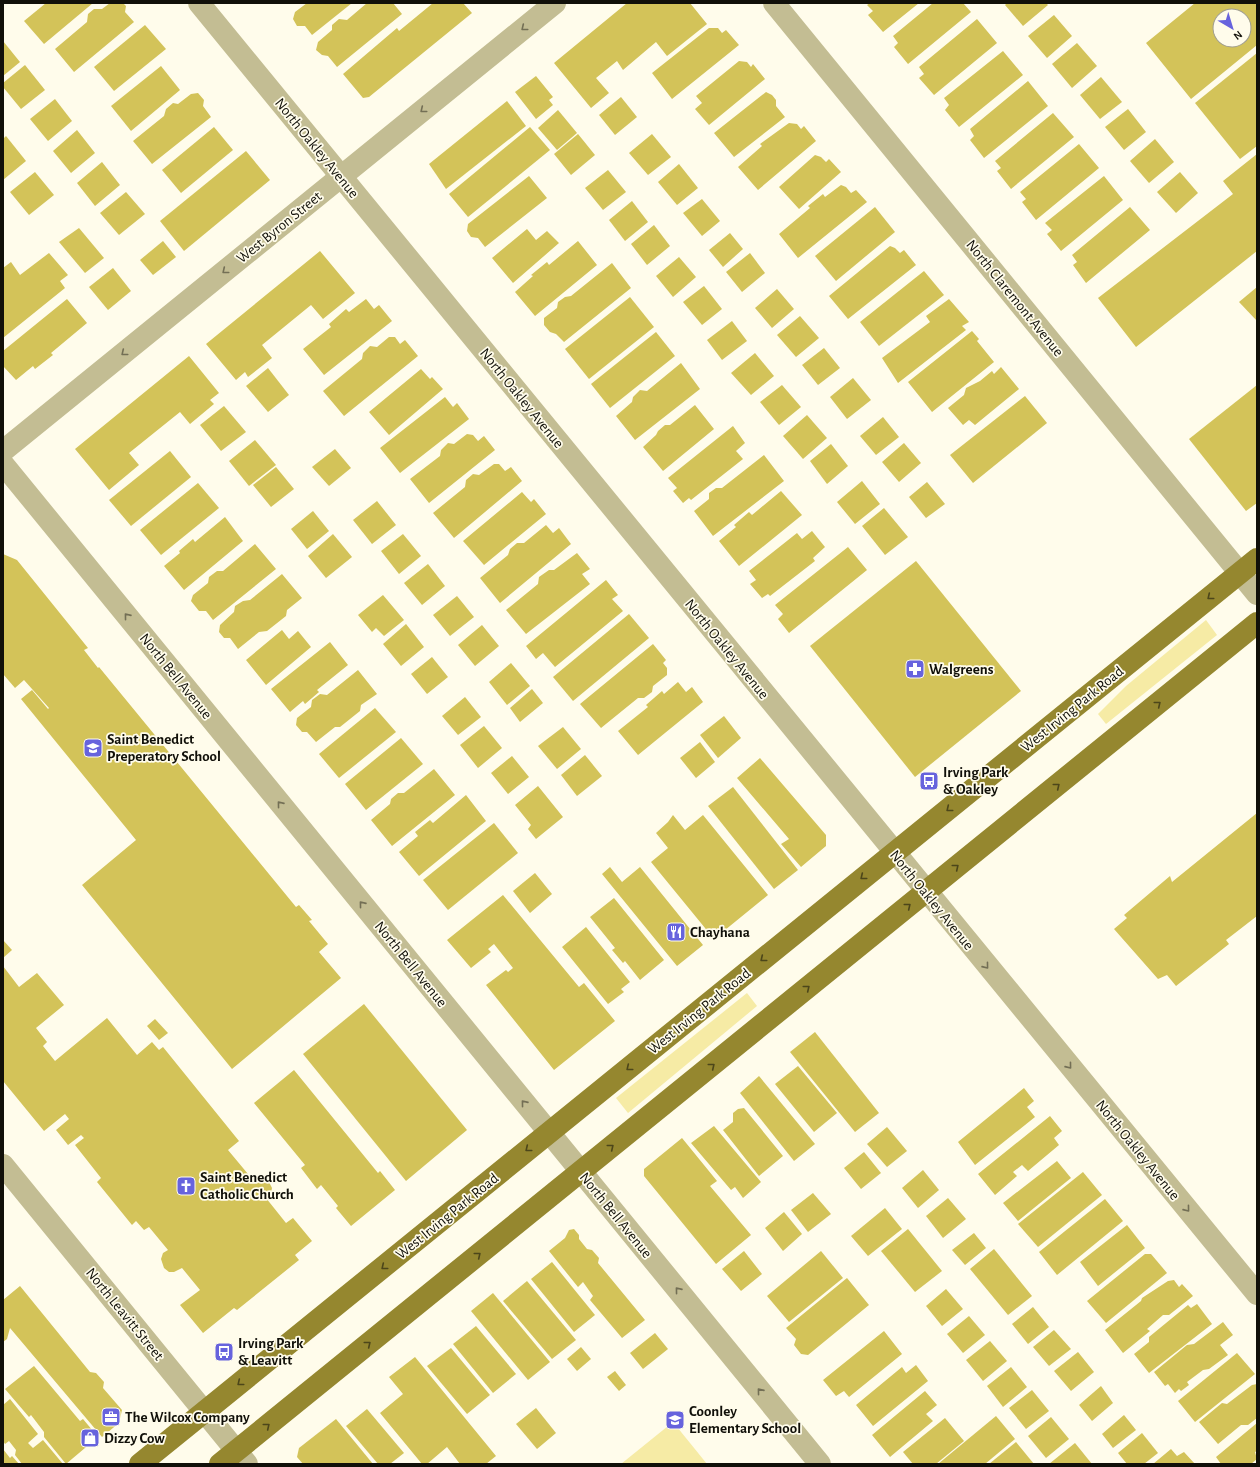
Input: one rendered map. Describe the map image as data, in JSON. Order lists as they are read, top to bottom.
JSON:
{
  "streets": {
    "main road": ["West Irving Park Road"],
    "street": [
      "North Oakley Avenue",
      "West Byron Street",
      "North Claremont Avenue",
      "North Bell Avenue",
      "North Leavitt Street"
    ]
  },
  "crossings": [
    ["North Oakley Avenue", "West Byron Street"],
    ["North Oakley Avenue", "West Irving Park Road"],
    ["North Claremont Avenue", "West Irving Park Road"],
    ["North Bell Avenue", "West Irving Park Road"],
    ["West Irving Park Road", "North Leavitt Street"]
  ],
  "one_way": ["West Byron Street", "North Bell Avenue"],
  "places": {
    "pharmacy": ["Walgreens"],
    "school or university": ["Saint Benedict Preperatory School", "Coonley Elementary School"],
    "bus stop": ["Irving Park & Oakley", "Irving Park & Leavitt"],
    "restaurant": ["Chayhana"],
    "church": ["Saint Benedict Catholic Church"],
    "office": ["The Wilcox Company"],
    "shop": ["Dizzy Cow"]
  },
  "north": "bottom right"
}
